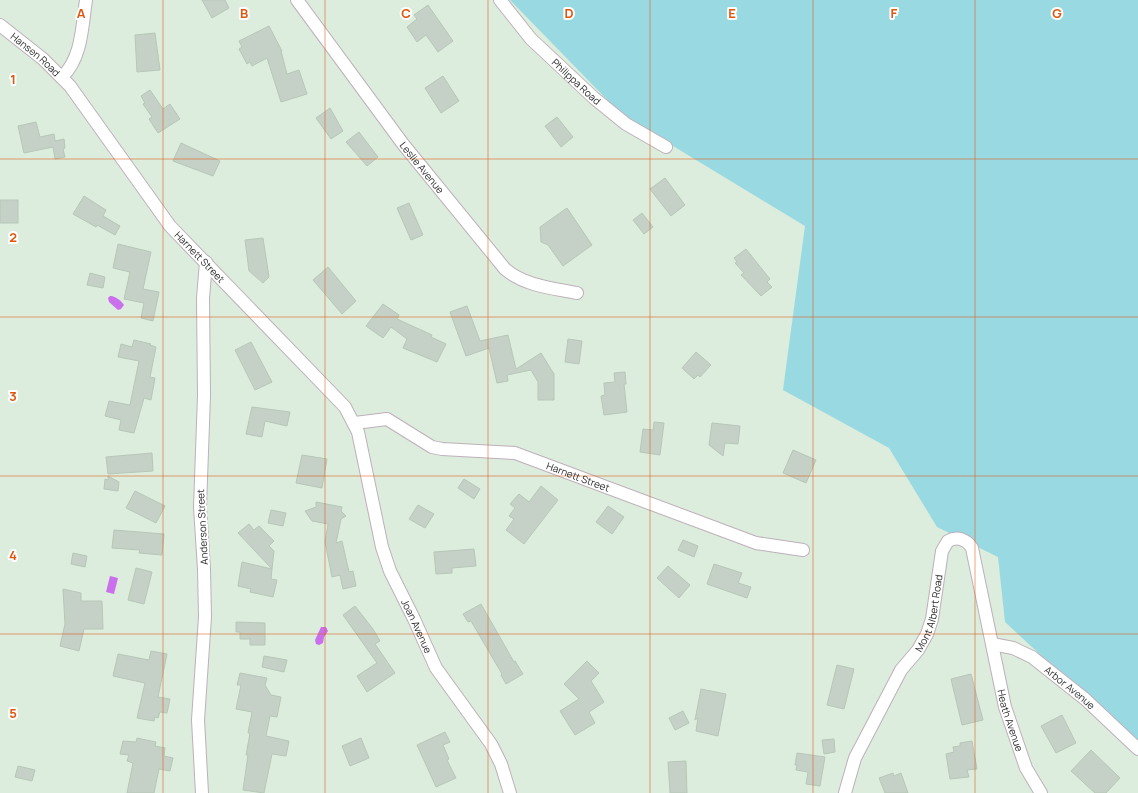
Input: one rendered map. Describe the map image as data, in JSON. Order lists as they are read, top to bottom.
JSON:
{
  "streets": {
    "street": [
      "Hansen Road",
      "Philippa Road",
      "Leslie Avenue",
      "Harnett Street",
      "Anderson Street",
      "Mont Albert Road",
      "Joan Avenue",
      "Arbor Avenue",
      "Heath Avenue"
    ]
  },
  "crossings": [
    ["Hansen Road", "Harnett Street"],
    ["Harnett Street", "Anderson Street"],
    ["Harnett Street", "Joan Avenue"],
    ["Mont Albert Road", "Arbor Avenue"],
    ["Mont Albert Road", "Heath Avenue"],
    ["Arbor Avenue", "Heath Avenue"]
  ],
  "grid": {
    "columns": [
      "A",
      "B",
      "C",
      "D",
      "E",
      "F",
      "G"
    ],
    "rows": [
      "1",
      "2",
      "3",
      "4",
      "5"
    ]
  }
}
